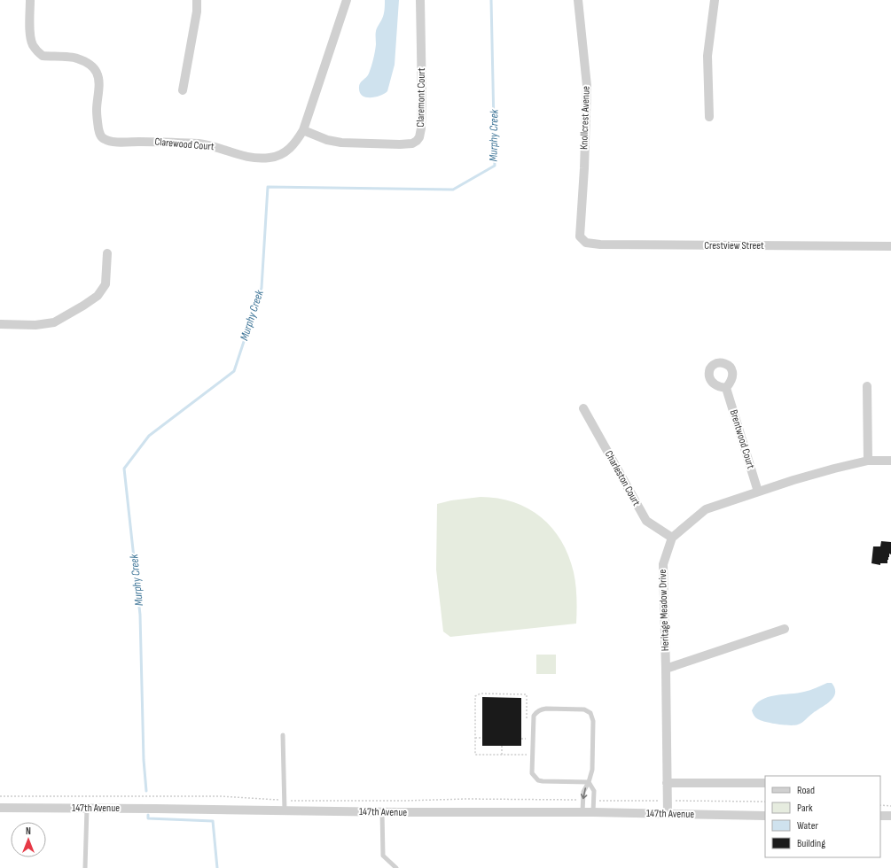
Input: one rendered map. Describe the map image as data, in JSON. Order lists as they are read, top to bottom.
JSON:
{
  "streets": {
    "street": [
      "Claremont Court",
      "Knollcrest Avenue",
      "Clarewood Court",
      "Crestview Street",
      "Brentwood Court",
      "Charleston Court",
      "Heritage Meadow Drive",
      "147th Avenue"
    ]
  },
  "crossings": [
    ["Claremont Court", "Clarewood Court"],
    ["Knollcrest Avenue", "Crestview Street"],
    ["Charleston Court", "Heritage Meadow Drive"],
    ["Heritage Meadow Drive", "147th Avenue"]
  ],
  "water": ["Murphy Creek"],
  "legend": [
    "Road",
    "Park",
    "Water",
    "Building"
  ],
  "north": "top"
}
